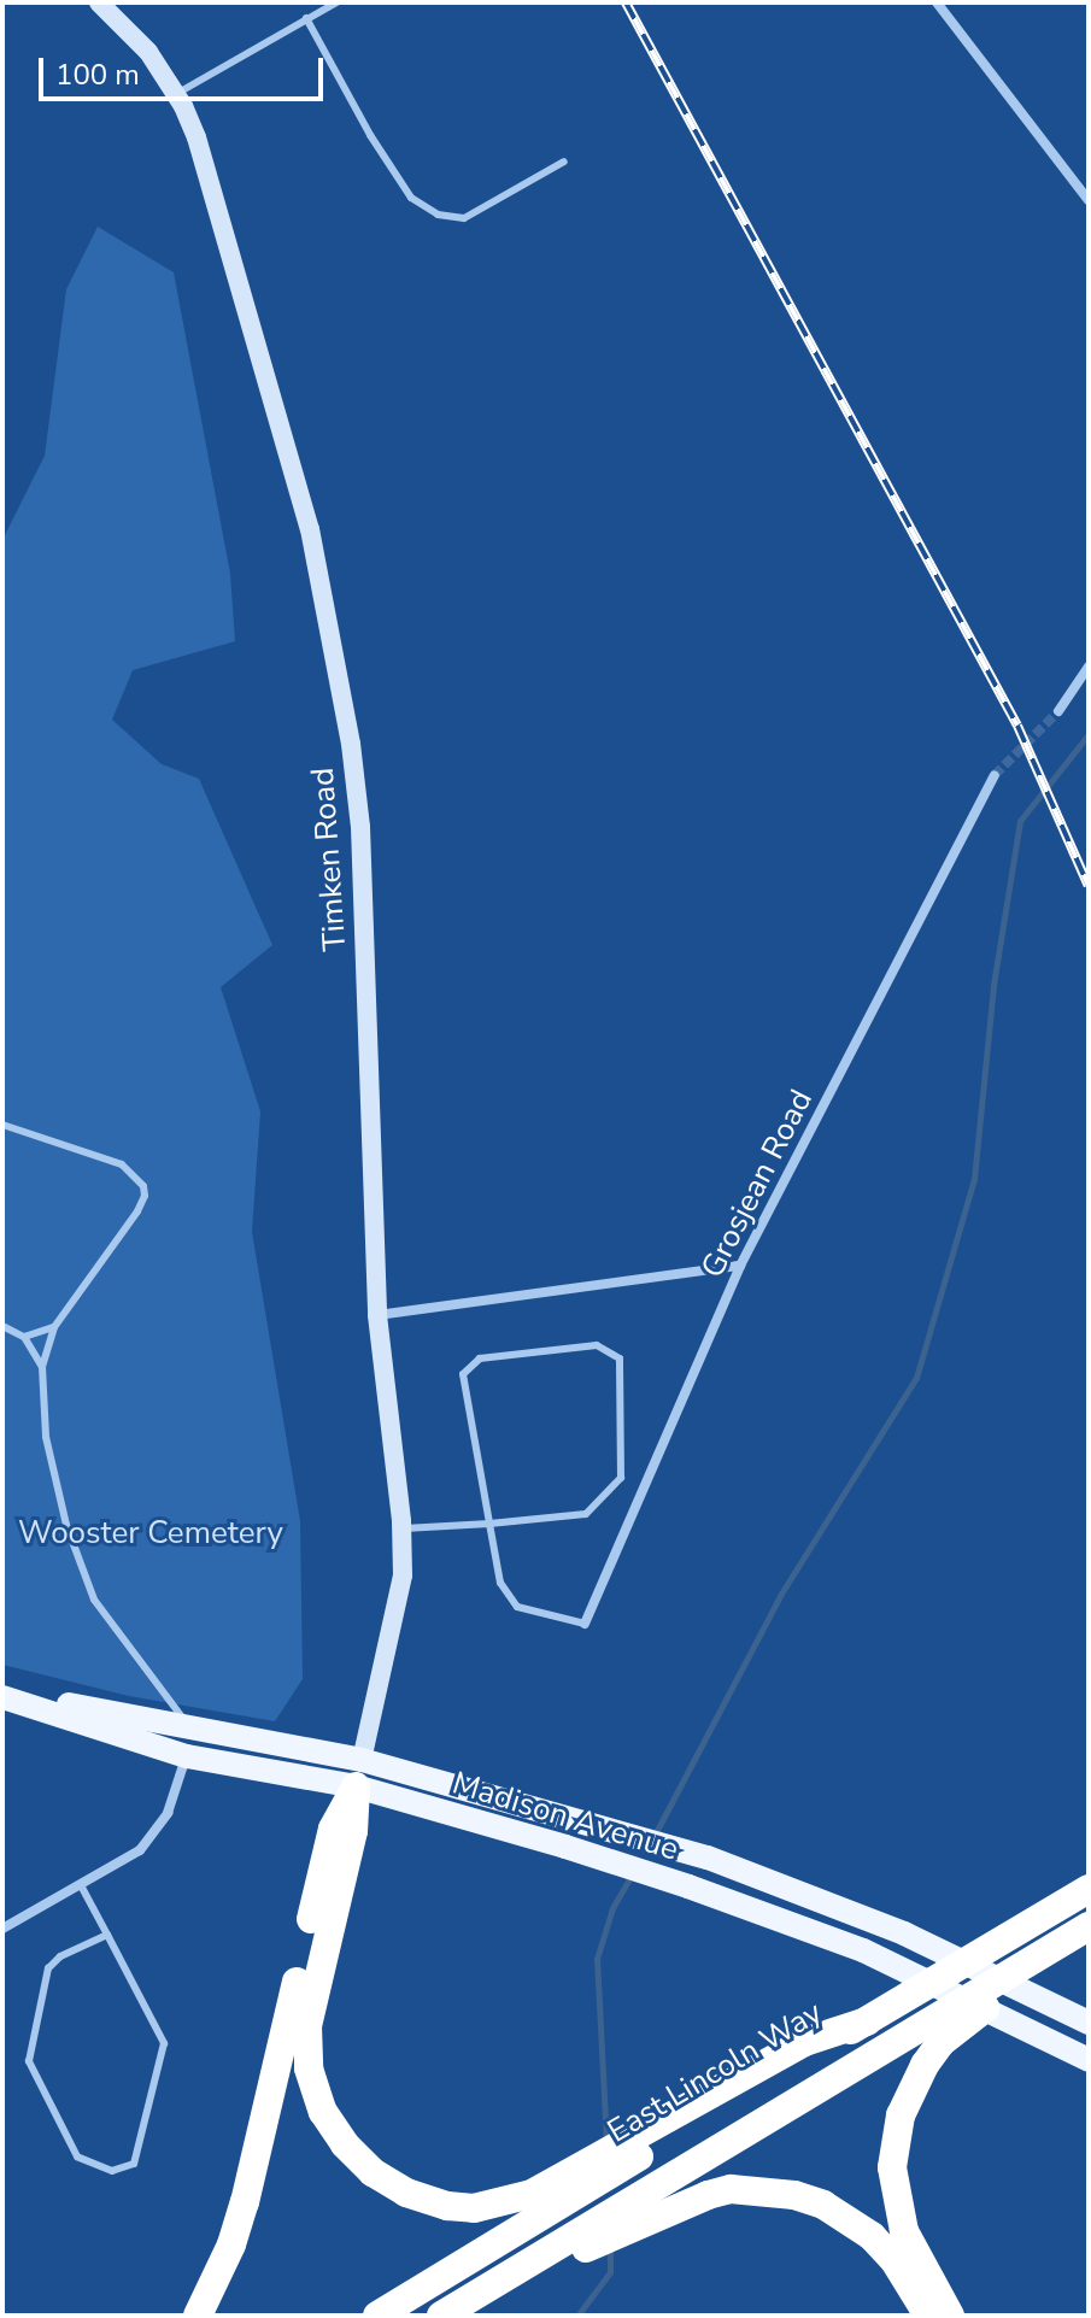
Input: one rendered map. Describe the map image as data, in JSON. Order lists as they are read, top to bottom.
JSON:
{
  "streets": {
    "highway": ["East Lincoln Way"],
    "main road": ["Madison Avenue"],
    "street": ["Timken Road", "Grosjean Road"]
  },
  "crossings": [
    ["Timken Road", "Madison Avenue"]
  ],
  "parks": ["Wooster Cemetery"],
  "scale_bar": "100 m"
}
